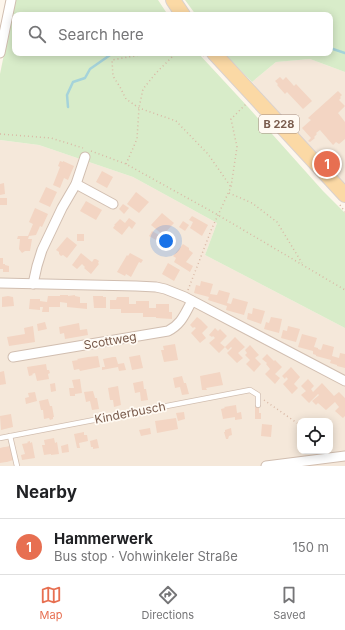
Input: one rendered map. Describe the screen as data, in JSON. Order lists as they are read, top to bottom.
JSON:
{
  "streets": {
    "main road": ["B 228"],
    "street": ["Scottweg"],
    "lane": ["Kinderbusch"]
  },
  "page": {
    "search": "Search here",
    "pins": "1",
    "heading": "Nearby",
    "list": [
      {
        "mark": "1",
        "name": "Hammerwerk",
        "note": "Bus stop · Vohwinkeler Straße",
        "value": "150 m"
      }
    ],
    "nav": ["Map", "Directions", "Saved"]
  }
}
